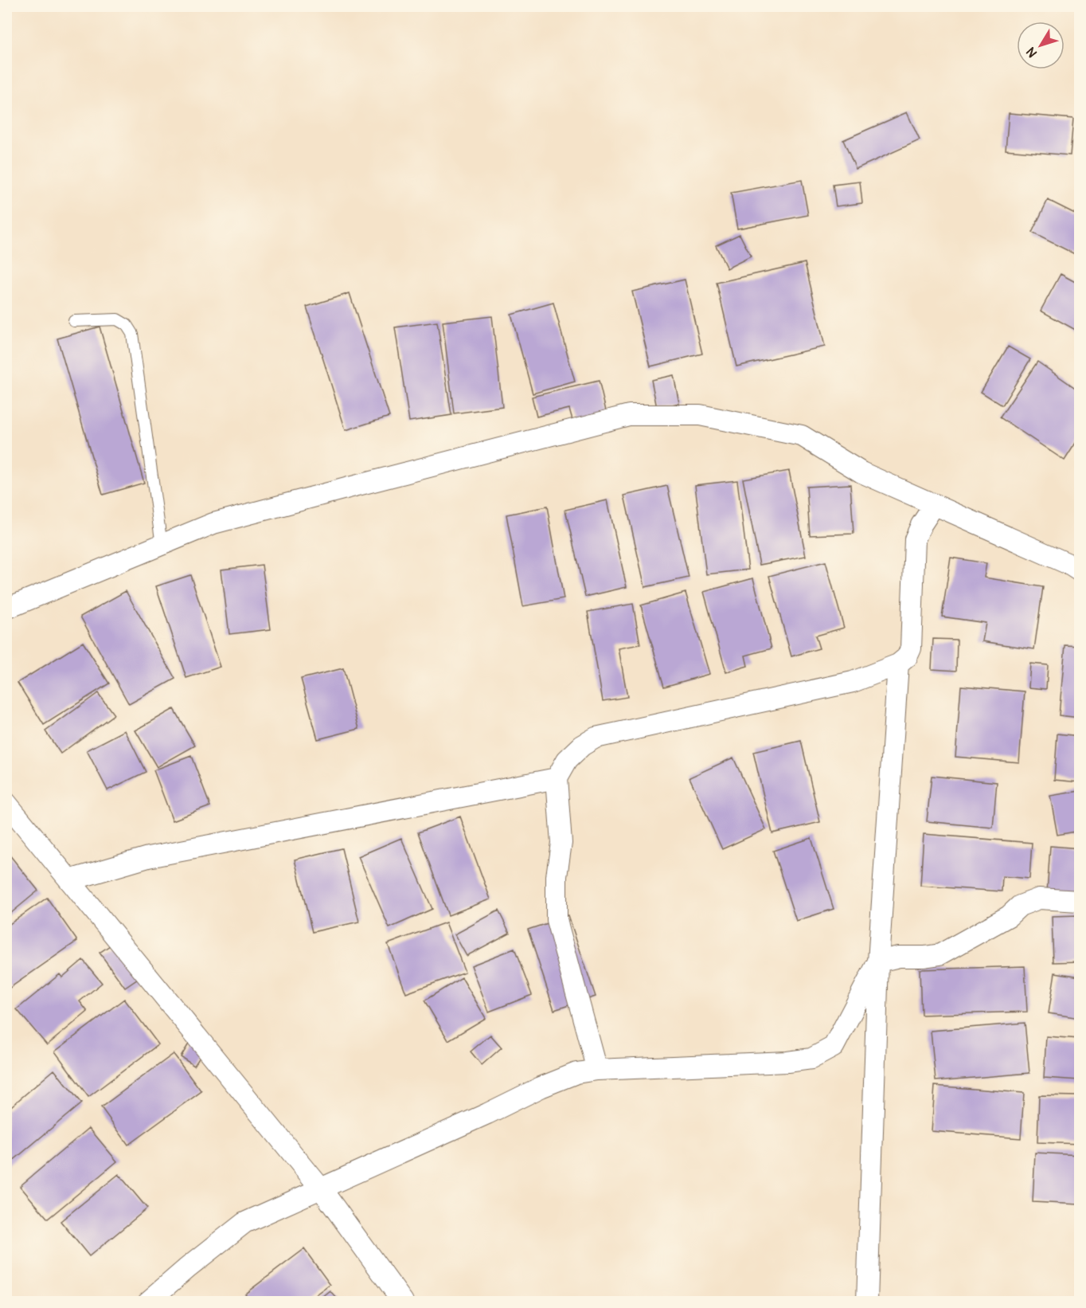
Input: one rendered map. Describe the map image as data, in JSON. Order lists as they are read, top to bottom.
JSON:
{
  "north": "bottom left"
}
